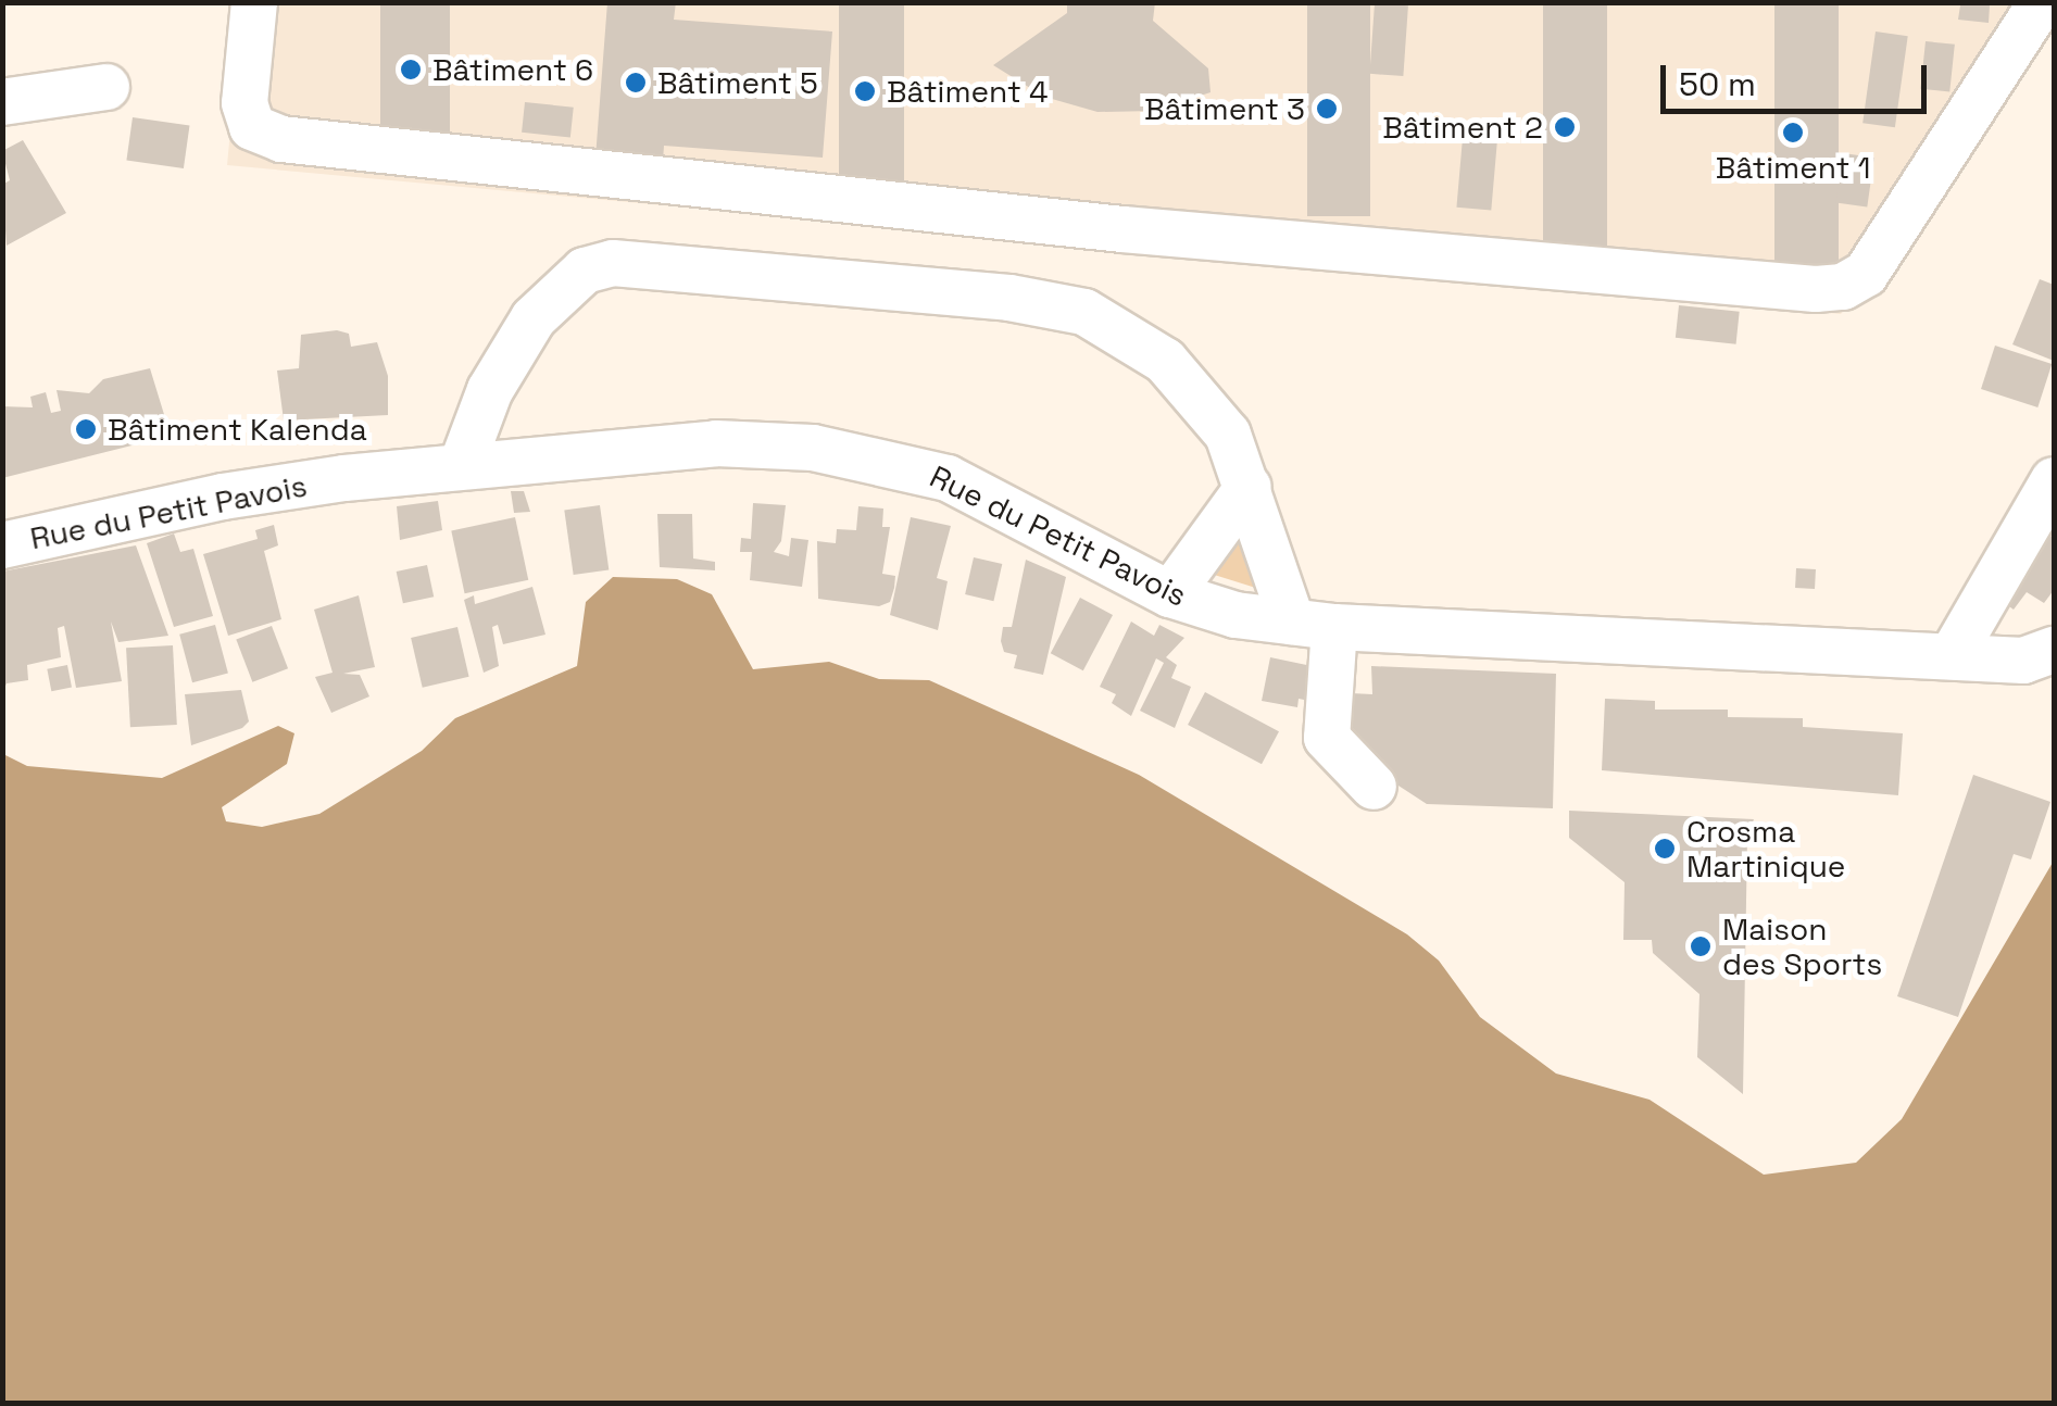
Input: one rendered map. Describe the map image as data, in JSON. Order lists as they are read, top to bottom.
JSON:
{
  "streets": {
    "street": ["Rue du Petit Pavois"]
  },
  "places": [
    "Bâtiment 6",
    "Bâtiment 5",
    "Bâtiment 4",
    "Bâtiment 3",
    "Bâtiment 2",
    "Bâtiment 1",
    "Bâtiment Kalenda",
    "Crosma Martinique",
    "Maison des Sports"
  ],
  "scale_bar": "50 m"
}
